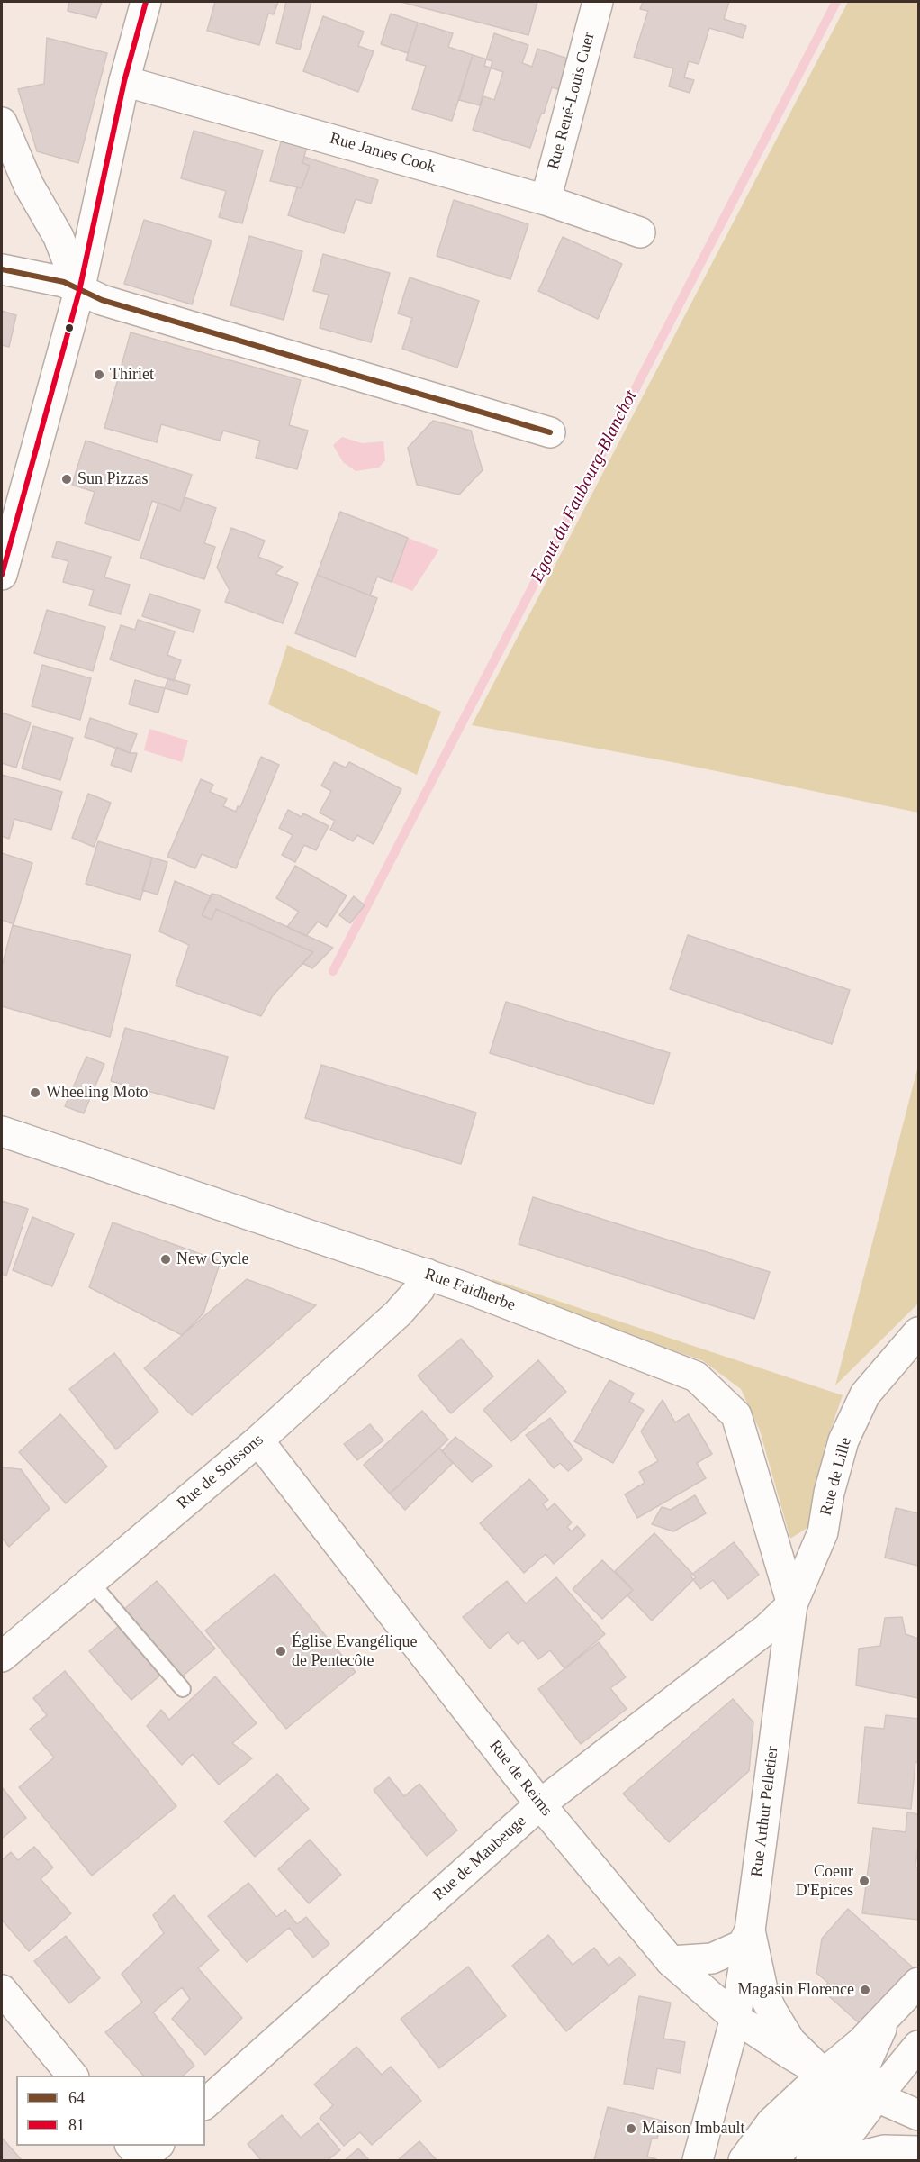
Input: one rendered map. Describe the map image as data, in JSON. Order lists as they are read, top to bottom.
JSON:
{
  "streets": {
    "street": [
      "Rue René-Louis Cuer",
      "Rue James Cook",
      "Rue Faidherbe",
      "Rue de Soissons",
      "Rue de Lille",
      "Rue de Reims",
      "Rue Arthur Pelletier",
      "Rue de Maubeuge"
    ]
  },
  "crossings": [
    ["Rue René-Louis Cuer", "Rue James Cook"],
    ["Rue Faidherbe", "Rue de Soissons"],
    ["Rue Faidherbe", "Rue de Lille"],
    ["Rue Faidherbe", "Rue Arthur Pelletier"],
    ["Rue Faidherbe", "Rue de Maubeuge"],
    ["Rue de Soissons", "Rue de Reims"],
    ["Rue de Lille", "Rue Arthur Pelletier"],
    ["Rue de Lille", "Rue de Maubeuge"],
    ["Rue de Reims", "Rue Arthur Pelletier"],
    ["Rue de Reims", "Rue de Maubeuge"],
    ["Rue Arthur Pelletier", "Rue de Maubeuge"]
  ],
  "water": ["Egout du Faubourg-Blanchot"],
  "places": [
    "Thiriet",
    "Sun Pizzas",
    "Wheeling Moto",
    "New Cycle",
    "Église Evangélique de Pentecôte",
    "Coeur D'Epices",
    "Magasin Florence",
    "Maison Imbault"
  ],
  "lines": ["transit line 81", "transit line 64"],
  "legend": ["64", "81"]
}
